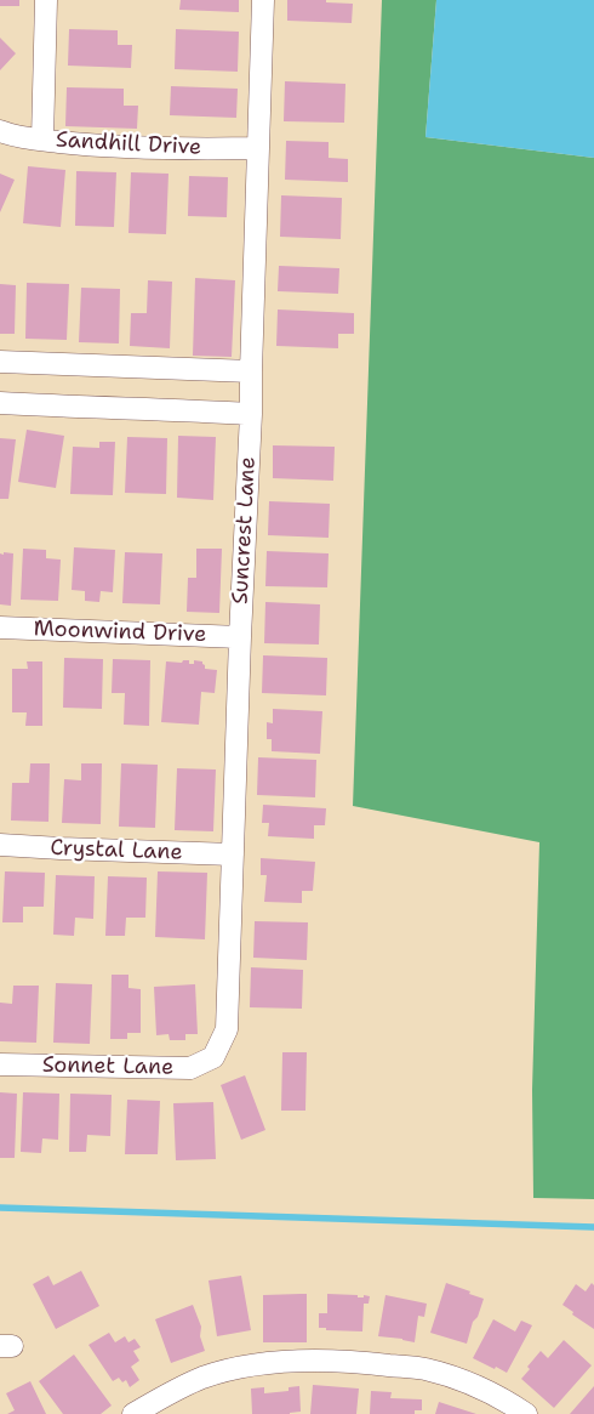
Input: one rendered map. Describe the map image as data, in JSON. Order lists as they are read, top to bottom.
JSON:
{
  "streets": {
    "street": [
      "Sandhill Drive",
      "Suncrest Lane",
      "Moonwind Drive",
      "Crystal Lane",
      "Sonnet Lane"
    ]
  },
  "crossings": [
    ["Sandhill Drive", "Suncrest Lane"],
    ["Suncrest Lane", "Moonwind Drive"],
    ["Suncrest Lane", "Crystal Lane"],
    ["Suncrest Lane", "Sonnet Lane"]
  ]
}
